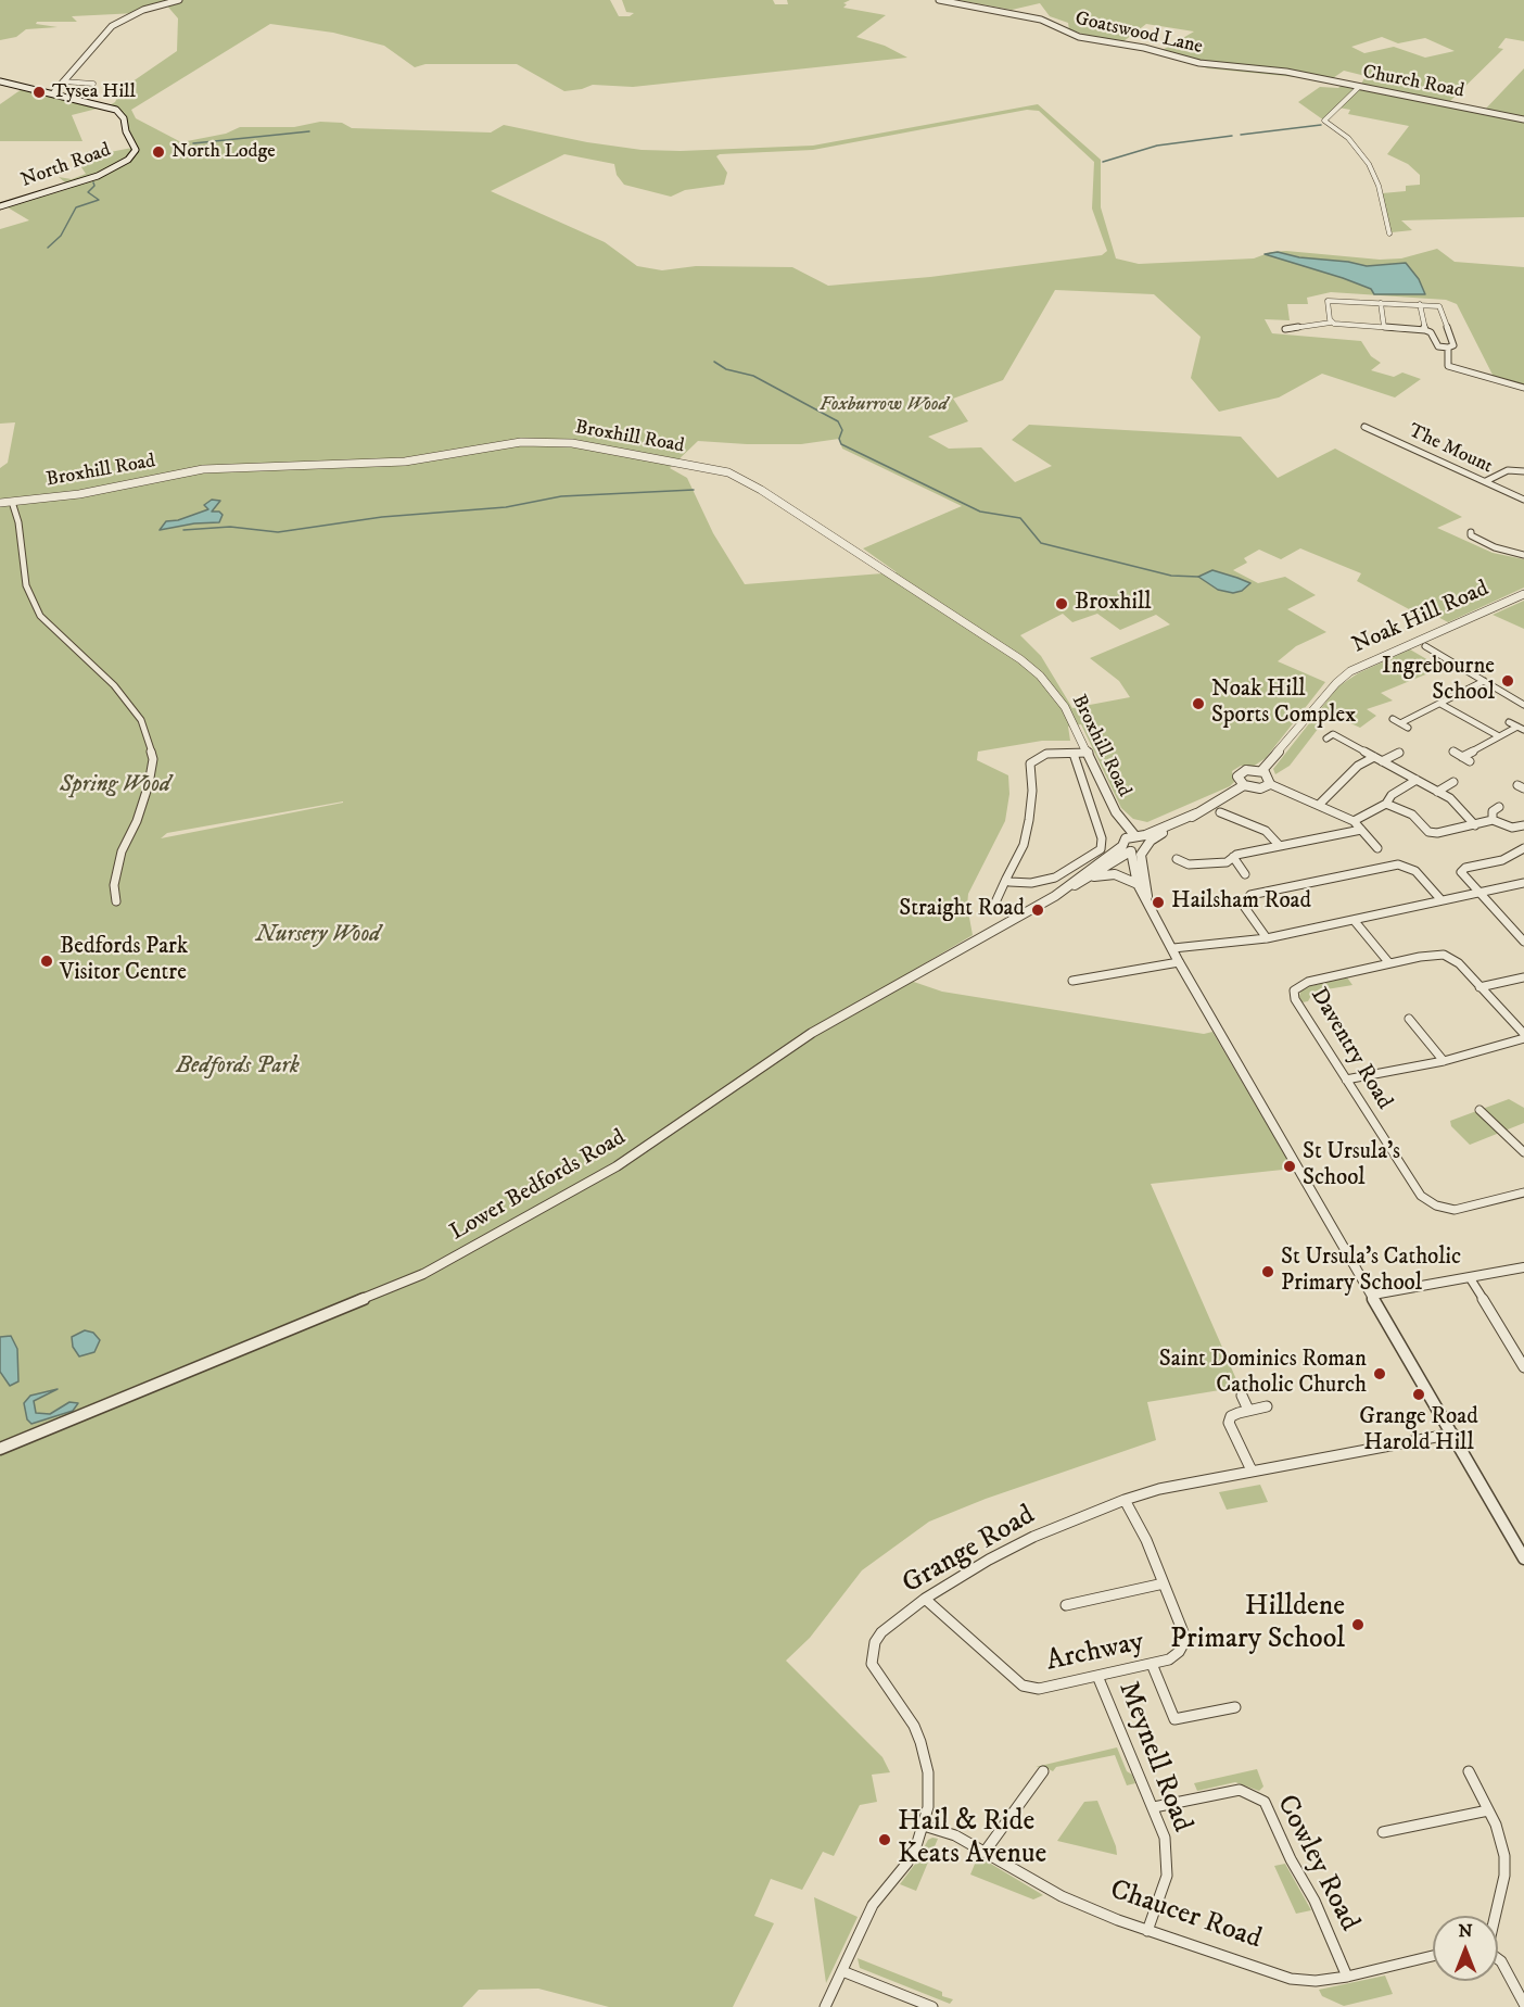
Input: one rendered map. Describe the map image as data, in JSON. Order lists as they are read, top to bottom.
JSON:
{
  "streets": {
    "main road": ["North Road"],
    "street": [
      "Goatswood Lane",
      "Church Road",
      "Broxhill Road",
      "The Mount",
      "Noak Hill Road",
      "Daventry Road",
      "Lower Bedfords Road",
      "Grange Road",
      "Archway",
      "Meynell Road",
      "Cowley Road",
      "Chaucer Road"
    ]
  },
  "crossings": [
    ["Goatswood Lane", "Church Road"],
    ["Broxhill Road", "Noak Hill Road"],
    ["Broxhill Road", "Lower Bedfords Road"],
    ["Noak Hill Road", "Lower Bedfords Road"],
    ["Grange Road", "Archway"],
    ["Grange Road", "Chaucer Road"],
    ["Archway", "Meynell Road"],
    ["Meynell Road", "Cowley Road"],
    ["Meynell Road", "Chaucer Road"],
    ["Cowley Road", "Chaucer Road"]
  ],
  "parks": [
    "Foxburrow Wood",
    "Spring Wood",
    "Nursery Wood",
    "Bedfords Park"
  ],
  "places": [
    "Tysea Hill",
    "North Lodge",
    "Broxhill",
    "Ingrebourne School",
    "Noak Hill Sports Complex",
    "Hailsham Road",
    "Straight Road",
    "Bedfords Park Visitor Centre",
    "St Ursula's School",
    "St Ursula's Catholic Primary School",
    "Saint Dominics Roman Catholic Church",
    "Grange Road Harold Hill",
    "Hilldene Primary School",
    "Hail & Ride Keats Avenue"
  ],
  "north": "top"
}
